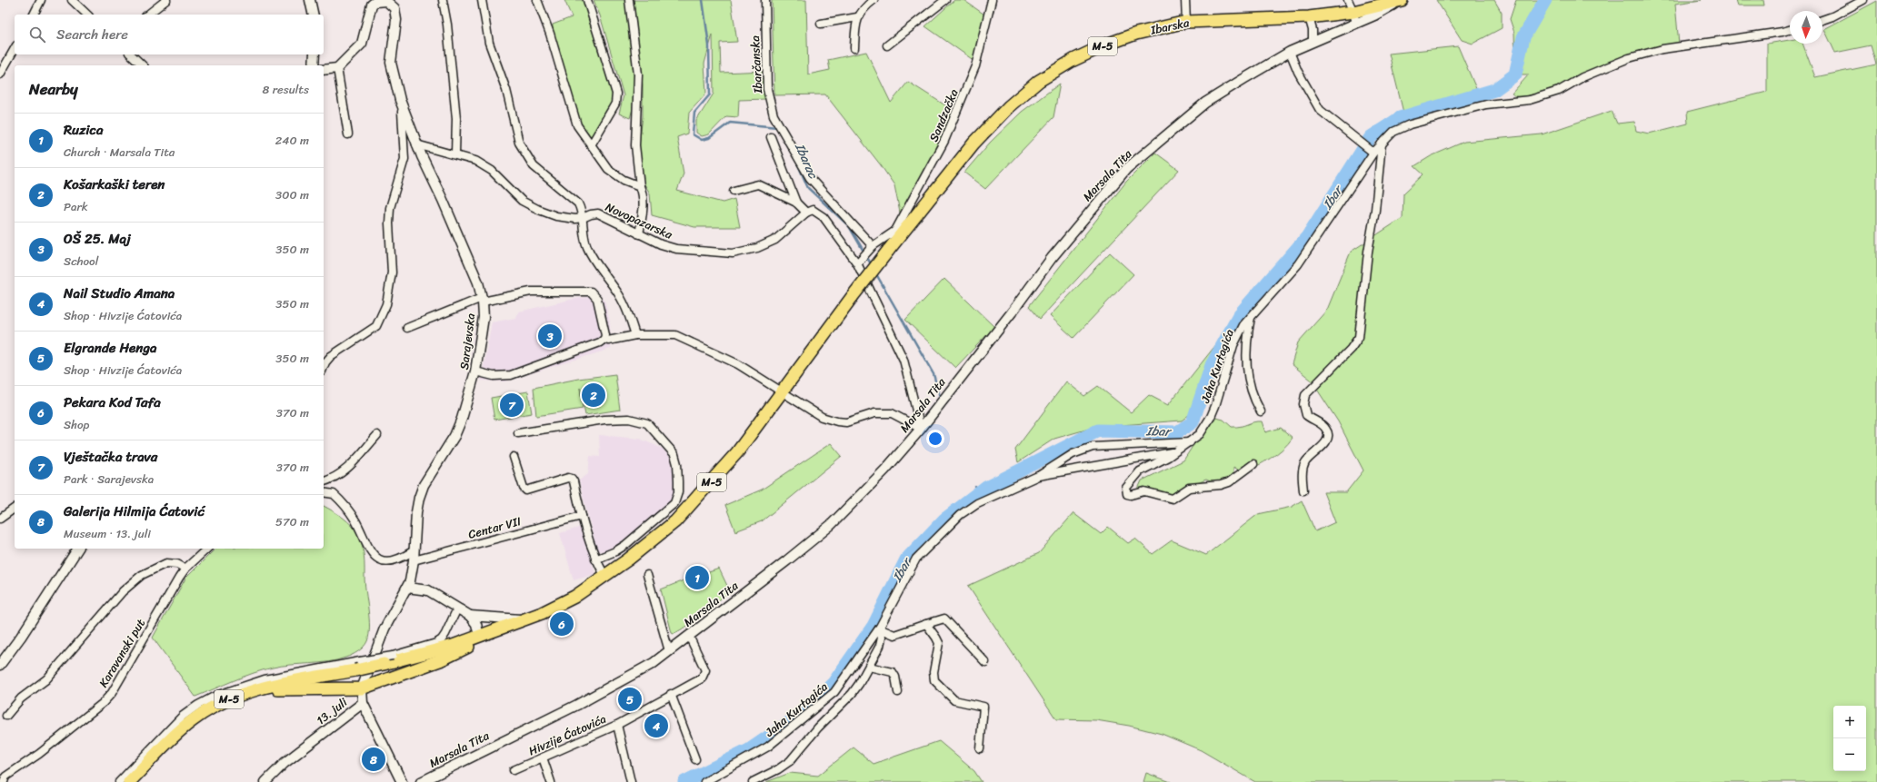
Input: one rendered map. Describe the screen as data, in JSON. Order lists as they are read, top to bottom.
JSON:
{
  "streets": {
    "main road": ["Ibarska", "M-5"],
    "street": [
      "Ibarčanska",
      "Sandzačka",
      "Marsala Tita",
      "Novopazarska",
      "Sarajevska",
      "Jaha Kurtagića",
      "Centar VII",
      "Karavanski put",
      "13. juli",
      "Hivzije Ćatovića"
    ]
  },
  "crossings": [
    ["Ibarska", "M-5"],
    ["Ibarska", "Sandzačka"],
    ["Ibarska", "Marsala Tita"],
    ["M-5", "Sandzačka"],
    ["Marsala Tita", "Hivzije Ćatovića"],
    ["Novopazarska", "Sarajevska"],
    ["Sarajevska", "Centar VII"]
  ],
  "water": ["Ibarac", "Ibar"],
  "north": "bottom",
  "page": {
    "search": "Search here",
    "heading": ["Nearby", "8 results"],
    "list": [
      {
        "mark": "1",
        "name": "Ruzica",
        "note": "Church · Marsala Tita",
        "value": "240 m"
      },
      {
        "mark": "2",
        "name": "Košarkaški teren",
        "note": "Park",
        "value": "300 m"
      },
      {
        "mark": "3",
        "name": "OŠ 25. Maj",
        "note": "School",
        "value": "350 m"
      },
      {
        "mark": "4",
        "name": "Nail Studio Amana",
        "note": "Shop · Hivzije Ćatovića",
        "value": "350 m"
      },
      {
        "mark": "5",
        "name": "Elgrande Henga",
        "note": "Shop · Hivzije Ćatovića",
        "value": "350 m"
      },
      {
        "mark": "6",
        "name": "Pekara Kod Tafa",
        "note": "Shop",
        "value": "370 m"
      },
      {
        "mark": "7",
        "name": "Vještačka trava",
        "note": "Park · Sarajevska",
        "value": "370 m"
      },
      {
        "mark": "8",
        "name": "Galerija Hilmija Ćatović",
        "note": "Museum · 13. juli",
        "value": "570 m"
      }
    ],
    "pins": [
      "3",
      "2",
      "7",
      "1",
      "6",
      "5",
      "4",
      "8"
    ],
    "map_buttons": ["+", "−"]
  }
}
